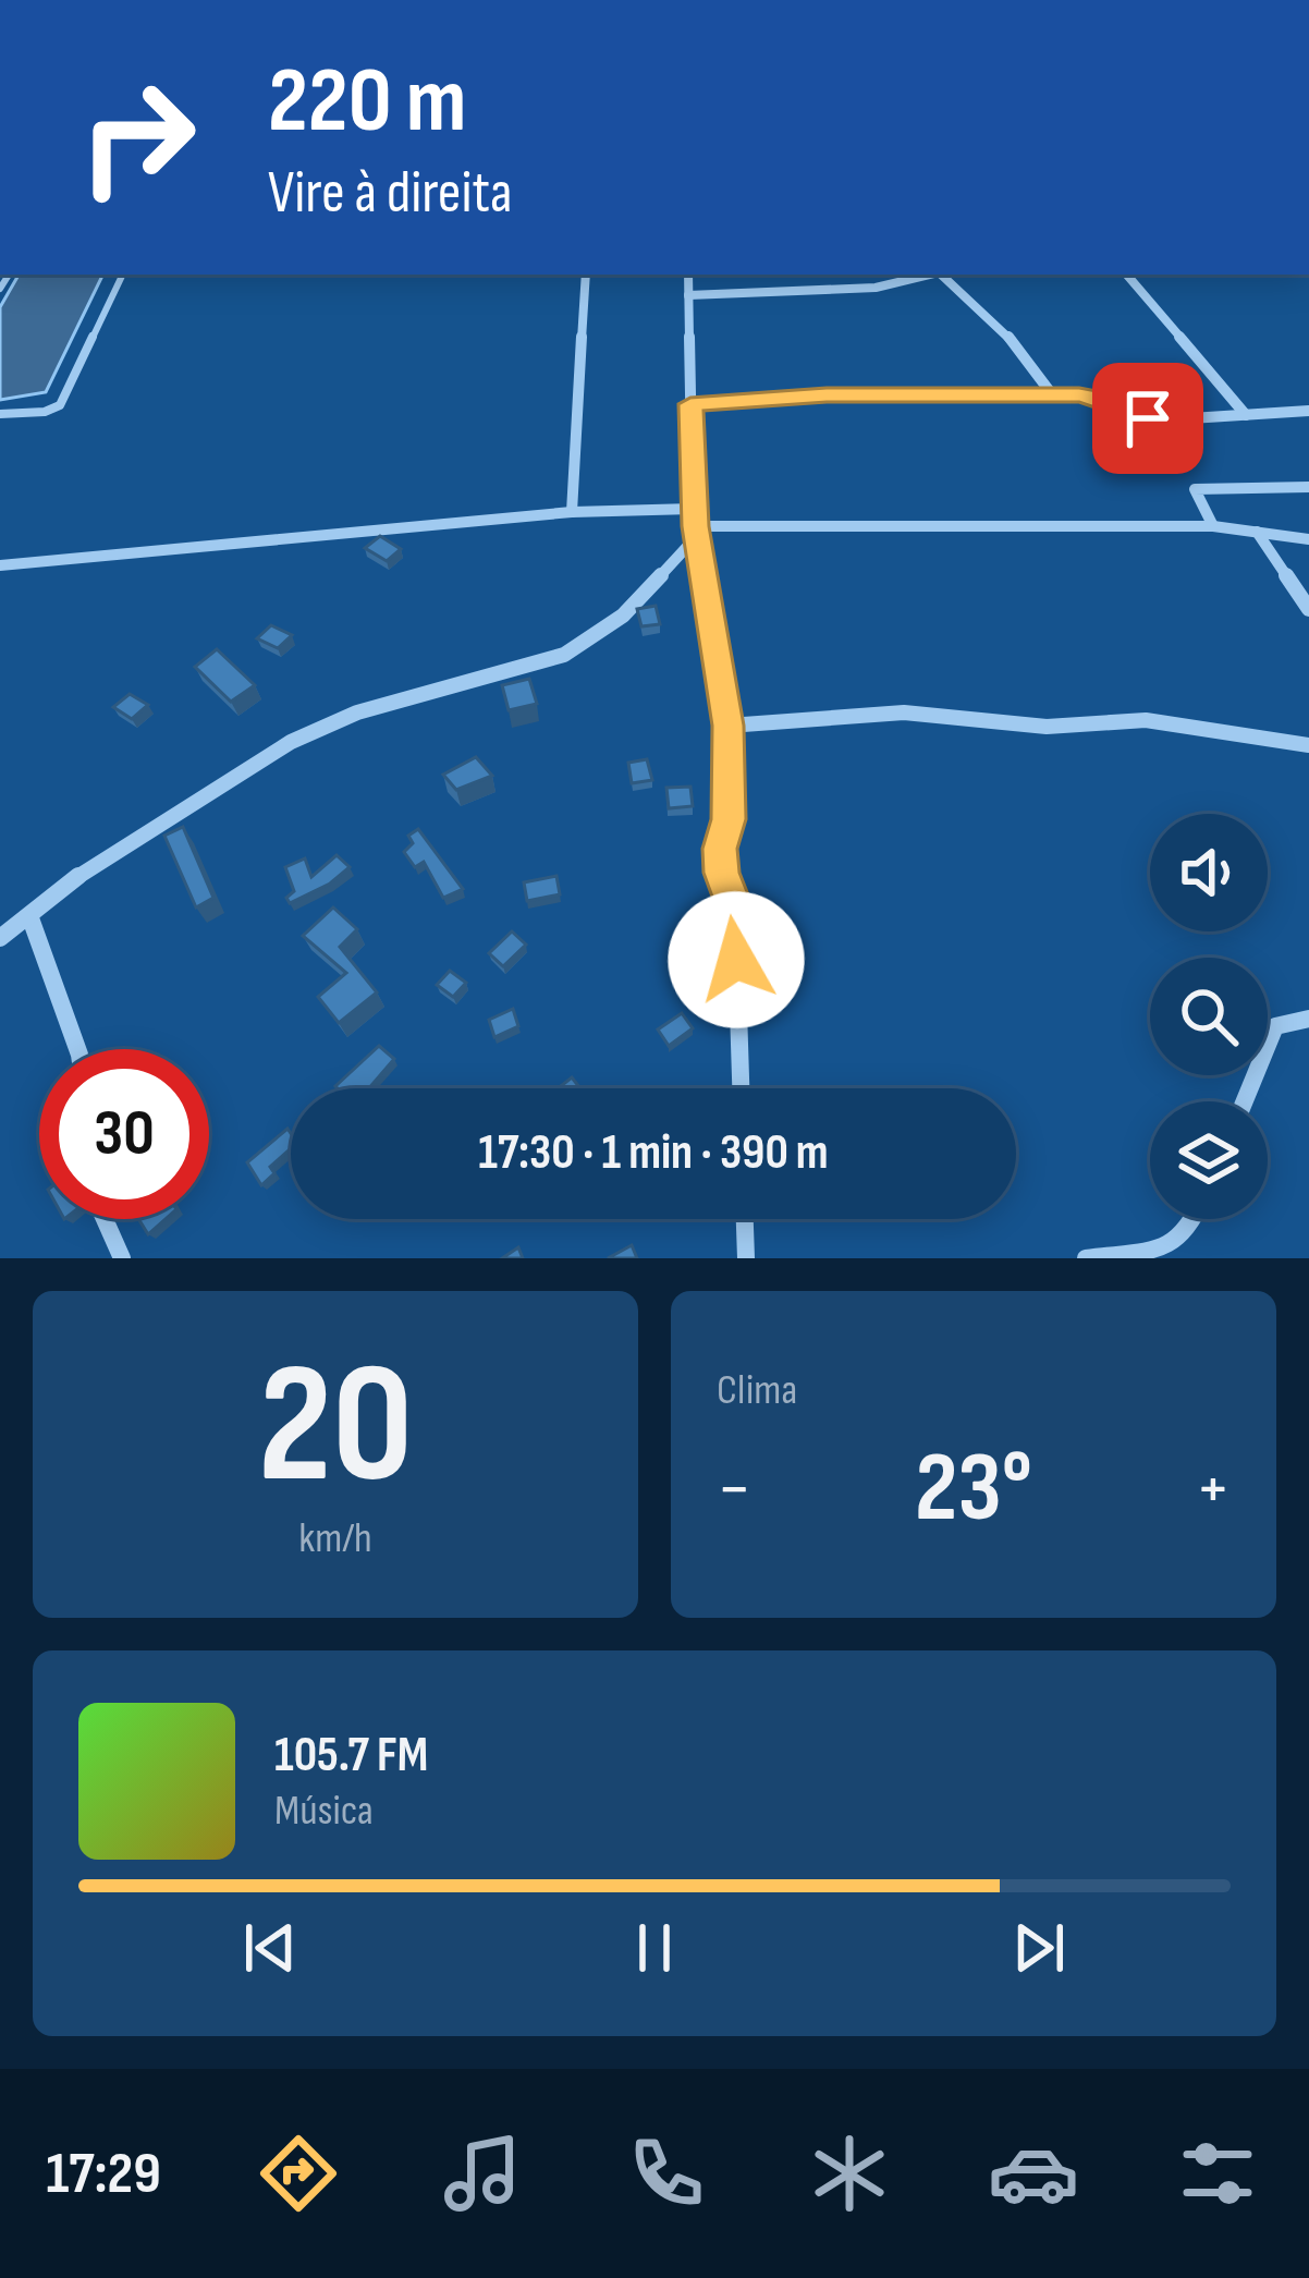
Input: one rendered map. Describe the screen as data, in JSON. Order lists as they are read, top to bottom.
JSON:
{
  "page": {
    "turn": ["220 m", "Vire à direita"],
    "limit": "30",
    "trip": "17:30 · 1 min · 390 m",
    "tile": [
      ["20", "km/h"],
      "Clima"
    ],
    "heat": ["−", "23°", "+"],
    "song": ["105.7 FM", "Música"],
    "tabs": "17:29"
  }
}
